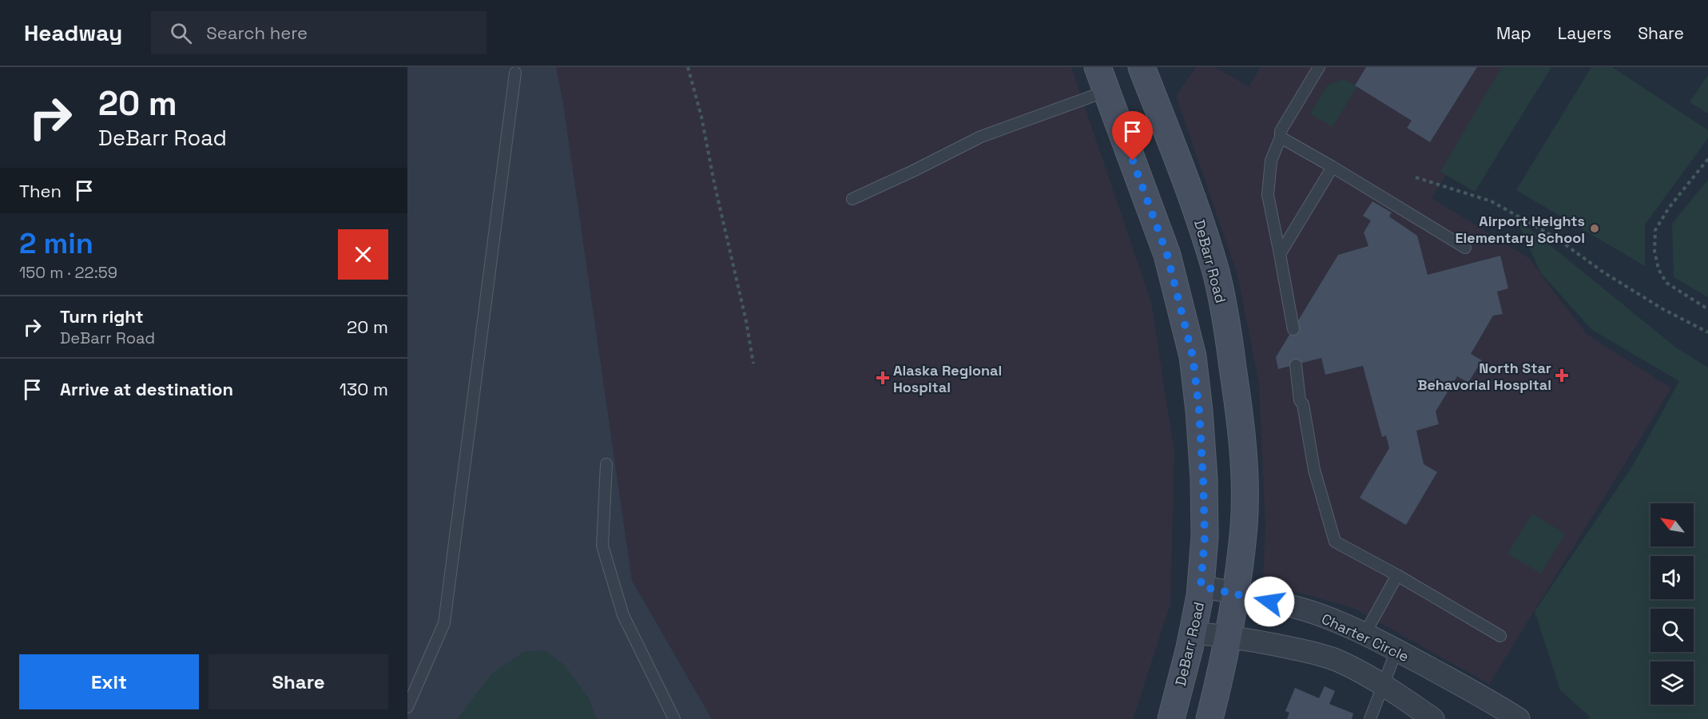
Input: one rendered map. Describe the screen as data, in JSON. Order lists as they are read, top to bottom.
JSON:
{
  "streets": {
    "main road": ["DeBarr Road"],
    "street": ["Charter Circle"]
  },
  "crossings": [
    ["DeBarr Road", "Charter Circle"]
  ],
  "places": {
    "other": ["Airport Heights Elementary School"],
    "health": ["North Star Behavorial Hospital", "Alaska Regional Hospital"]
  },
  "north": "top left",
  "page": {
    "header": "Headway",
    "search": "Search here",
    "nav": ["Map", "Layers", "Share"],
    "turn": ["20 m", "DeBarr Road"],
    "then": "Then",
    "heading": ["2 min", "150 m · 22:59"],
    "list": [
      {
        "name": "Turn right",
        "note": "DeBarr Road",
        "value": "20 m"
      },
      {
        "name": "Arrive at destination",
        "value": "130 m"
      }
    ],
    "buttons": ["Exit", "Share"]
  }
}
